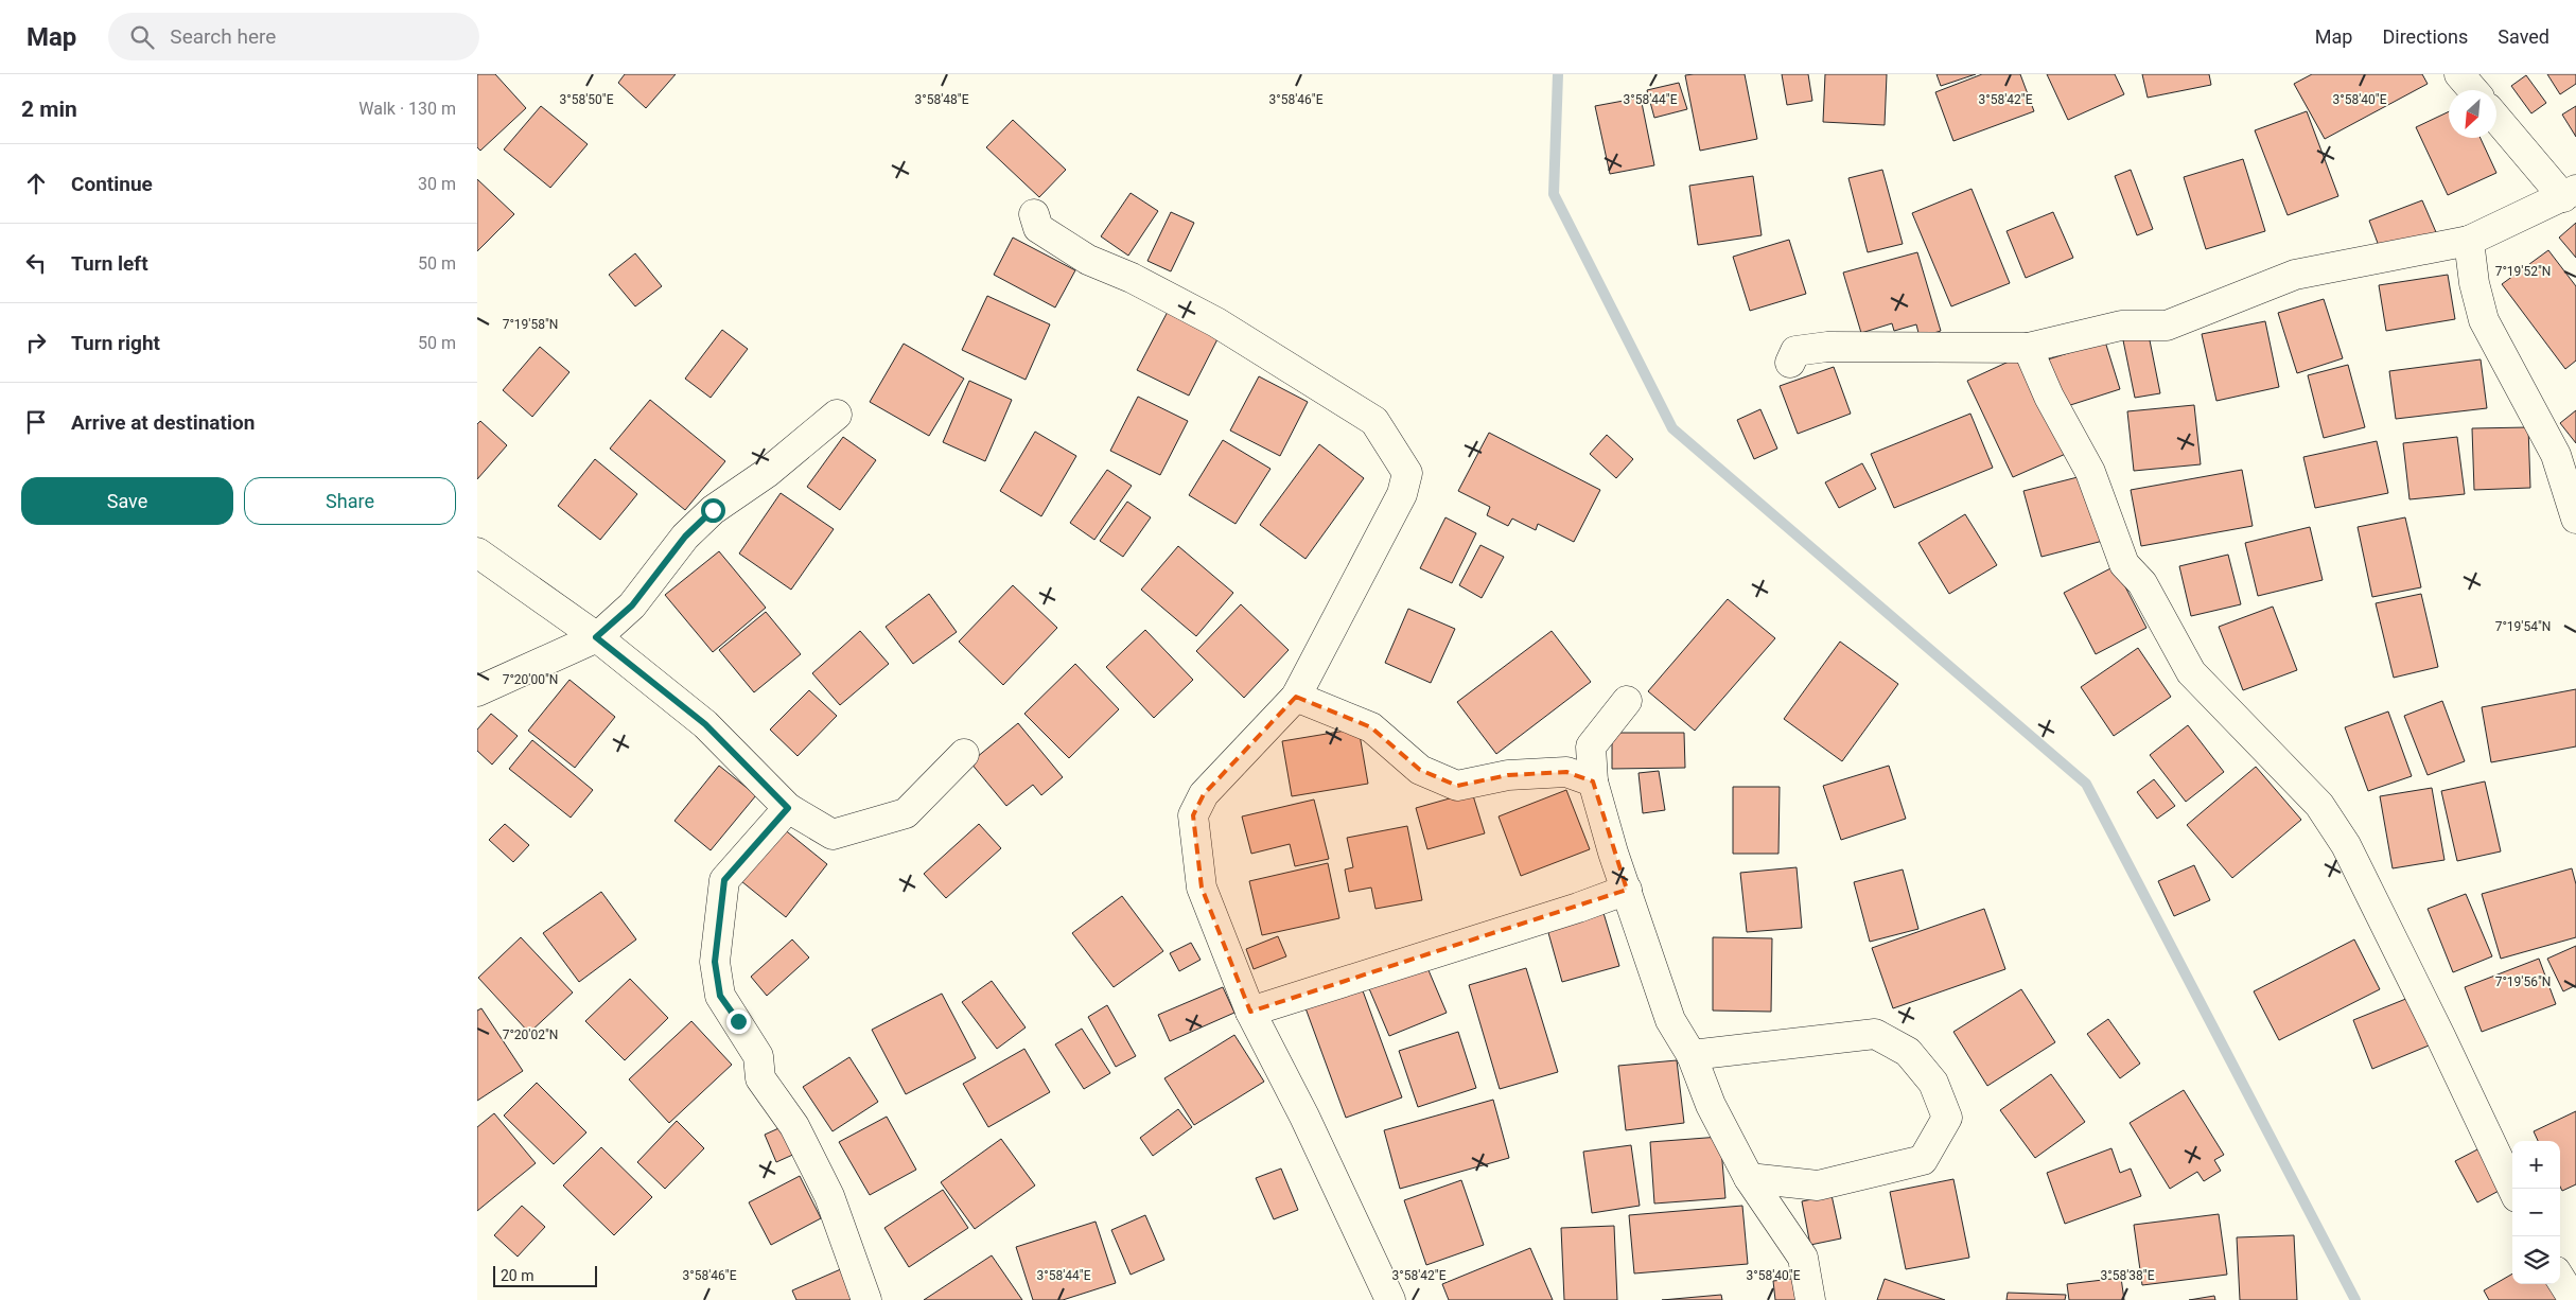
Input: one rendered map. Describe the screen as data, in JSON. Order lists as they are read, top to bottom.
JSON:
{
  "scale_bar": "20 m",
  "north": "bottom left",
  "page": {
    "header": "Map",
    "search": "Search here",
    "nav": ["Map", "Directions", "Saved"],
    "heading": ["2 min", "Walk · 130 m"],
    "list": [
      ["Continue", "30 m"],
      ["Turn left", "50 m"],
      ["Turn right", "50 m"],
      "Arrive at destination"
    ],
    "buttons": ["Save", "Share"],
    "map_buttons": ["+", "−"],
    "scale": "20 m"
  },
  "coordinates": [
    "3°58'50\"E",
    "3°58'48\"E",
    "3°58'46\"E",
    "3°58'44\"E",
    "3°58'42\"E",
    "3°58'40\"E",
    "7°19'52\"N",
    "7°19'58\"N",
    "7°19'54\"N",
    "7°20'00\"N",
    "7°19'56\"N",
    "7°20'02\"N",
    "3°58'38\"E"
  ]
}
